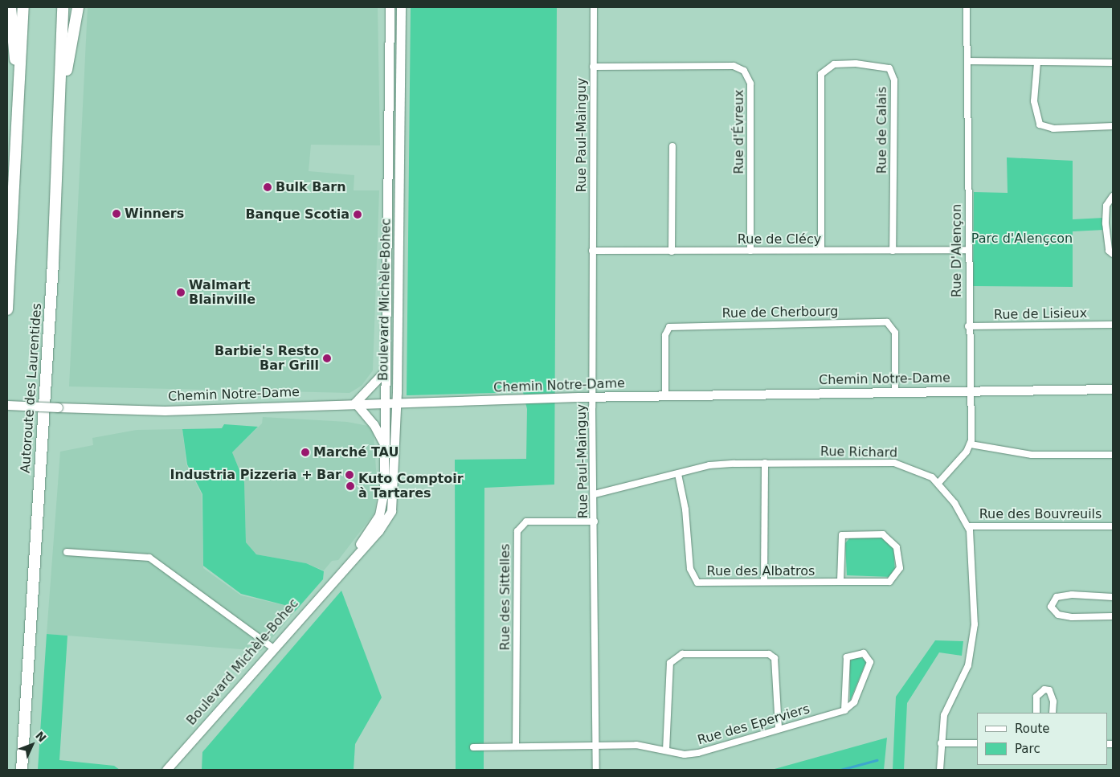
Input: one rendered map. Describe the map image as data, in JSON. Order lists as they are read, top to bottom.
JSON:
{
  "streets": {
    "highway": ["Autoroute des Laurentides"],
    "street": [
      "Rue de Calais",
      "Rue d'Évreux",
      "Rue Paul-Mainguy",
      "Rue de Clécy",
      "Rue D'Alençon",
      "Boulevard Michèle-Bohec",
      "Rue de Cherbourg",
      "Rue de Lisieux",
      "Chemin Notre-Dame",
      "Rue Richard",
      "Rue des Bouvreuils",
      "Rue des Albatros",
      "Rue des Sittelles",
      "Rue des Eperviers"
    ]
  },
  "crossings": [
    ["Rue de Calais", "Rue de Clécy"],
    ["Rue d'Évreux", "Rue Paul-Mainguy"],
    ["Rue d'Évreux", "Rue de Clécy"],
    ["Rue Paul-Mainguy", "Rue de Clécy"],
    ["Rue Paul-Mainguy", "Chemin Notre-Dame"],
    ["Rue Paul-Mainguy", "Rue Richard"],
    ["Rue Paul-Mainguy", "Rue des Sittelles"],
    ["Rue Paul-Mainguy", "Rue des Eperviers"],
    ["Rue de Clécy", "Rue D'Alençon"],
    ["Rue D'Alençon", "Rue de Lisieux"],
    ["Rue D'Alençon", "Chemin Notre-Dame"],
    ["Boulevard Michèle-Bohec", "Chemin Notre-Dame"],
    ["Rue de Cherbourg", "Chemin Notre-Dame"],
    ["Rue Richard", "Rue des Bouvreuils"],
    ["Rue Richard", "Rue des Albatros"],
    ["Rue des Sittelles", "Rue des Eperviers"]
  ],
  "parks": ["Parc d'Alençcon"],
  "places": [
    "Bulk Barn",
    "Winners",
    "Banque Scotia",
    "Walmart Blainville",
    "Barbie's Resto Bar Grill",
    "Marché TAU",
    "Industria Pizzeria + Bar",
    "Kuto Comptoir à Tartares"
  ],
  "legend": ["Route", "Parc"],
  "north": "top right"
}
